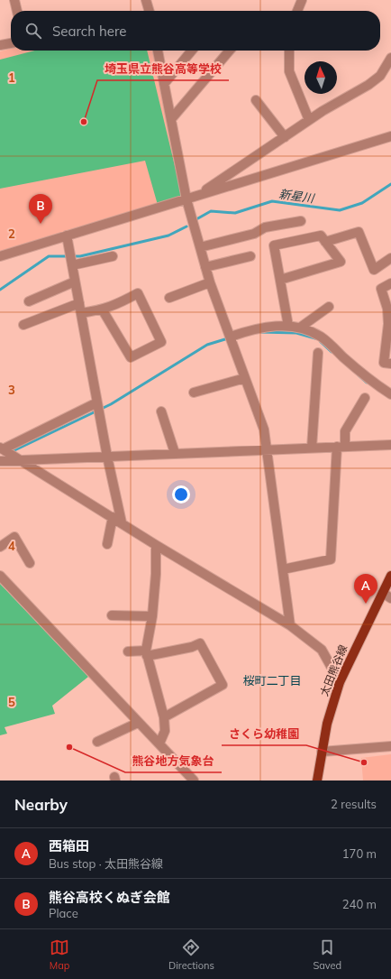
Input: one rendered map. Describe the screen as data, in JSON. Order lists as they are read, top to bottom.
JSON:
{
  "streets": {
    "main road": ["太田熊谷線"]
  },
  "districts": ["桜町二丁目"],
  "water": ["新星川"],
  "places": ["埼玉県立熊谷高等学校", "熊谷地方気象台", "さくら幼稚園"],
  "north": "top",
  "page": {
    "search": "Search here",
    "pins": ["B", "A"],
    "heading": ["Nearby", "2 results"],
    "list": [
      {
        "mark": "A",
        "name": "西箱田",
        "note": "Bus stop · 太田熊谷線",
        "value": "170 m"
      },
      {
        "mark": "B",
        "name": "熊谷高校くぬぎ会館",
        "note": "Place",
        "value": "240 m"
      }
    ],
    "nav": ["Map", "Directions", "Saved"]
  },
  "grid": {
    "rows": [
      "1",
      "2",
      "3",
      "4",
      "5"
    ]
  }
}
